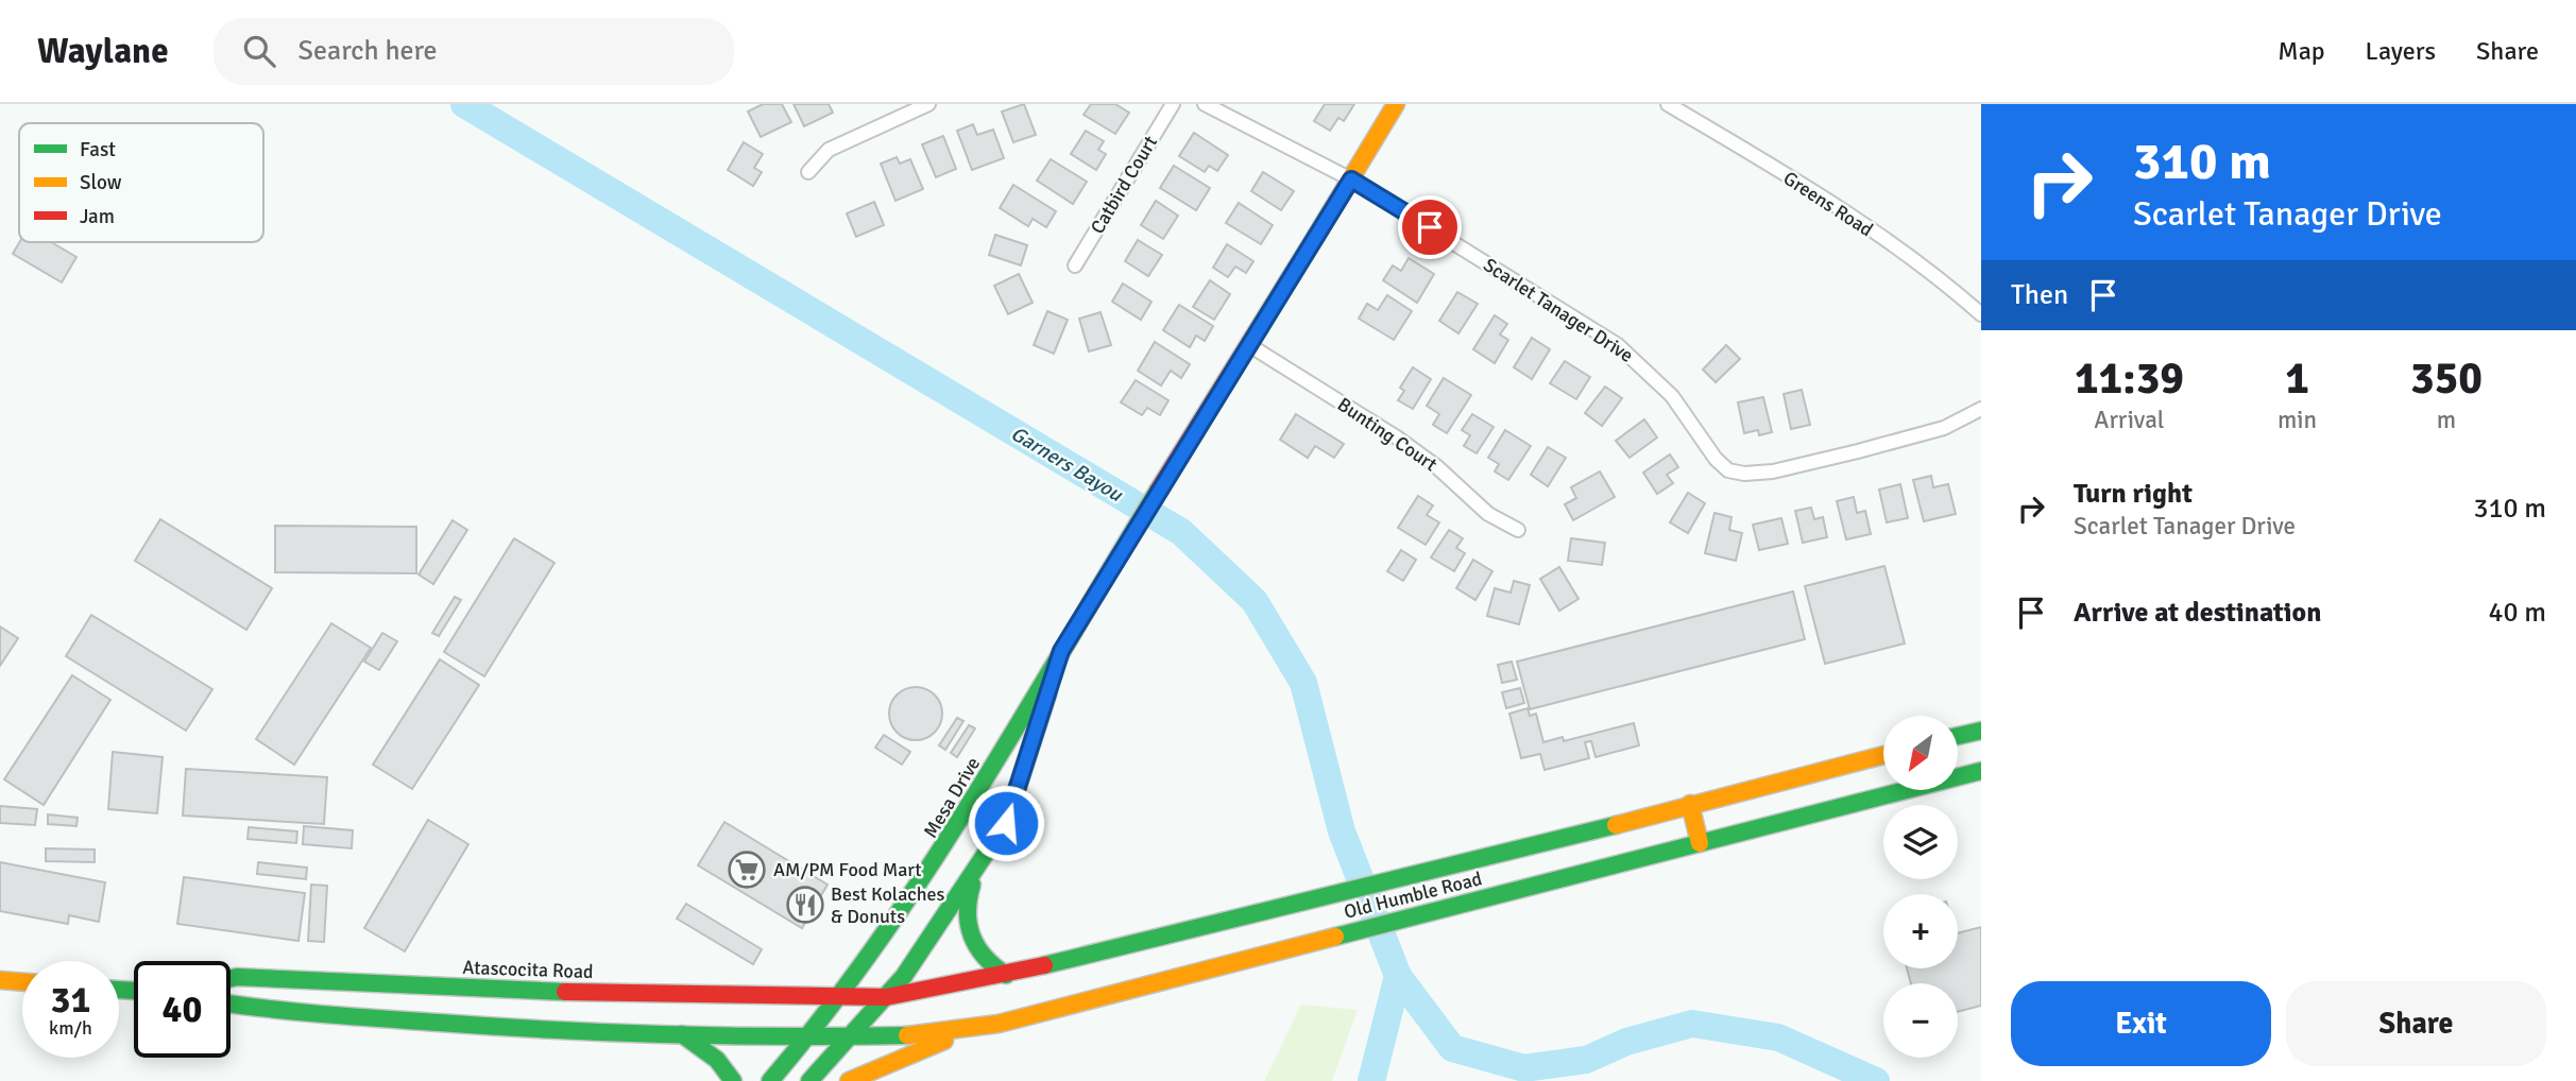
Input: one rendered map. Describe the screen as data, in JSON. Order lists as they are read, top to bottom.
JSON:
{
  "streets": {
    "main road": ["Mesa Drive", "Old Humble Road", "Atascocita Road"],
    "street": [
      "Catbird Court",
      "Greens Road",
      "Scarlet Tanager Drive",
      "Bunting Court"
    ]
  },
  "crossings": [
    ["Scarlet Tanager Drive", "Mesa Drive"],
    ["Bunting Court", "Mesa Drive"],
    ["Mesa Drive", "Old Humble Road"],
    ["Mesa Drive", "Atascocita Road"],
    ["Old Humble Road", "Atascocita Road"]
  ],
  "water": ["Garners Bayou"],
  "places": {
    "supermarket": ["AM/PM Food Mart"],
    "restaurant": ["Best Kolaches & Donuts"]
  },
  "legend": ["Fast", "Slow", "Jam"],
  "north": "bottom left",
  "page": {
    "header": "Waylane",
    "search": "Search here",
    "nav": ["Map", "Layers", "Share"],
    "turn": ["310 m", "Scarlet Tanager Drive"],
    "then": "Then",
    "eta": [
      "11:39",
      "Arrival",
      "1",
      "min",
      "350",
      "m"
    ],
    "list": [
      {
        "name": "Turn right",
        "note": "Scarlet Tanager Drive",
        "value": "310 m"
      },
      {
        "name": "Arrive at destination",
        "value": "40 m"
      }
    ],
    "map_buttons": ["+", "−"],
    "speed": "31 km/h",
    "limit": "40",
    "buttons": ["Exit", "Share"]
  }
}
